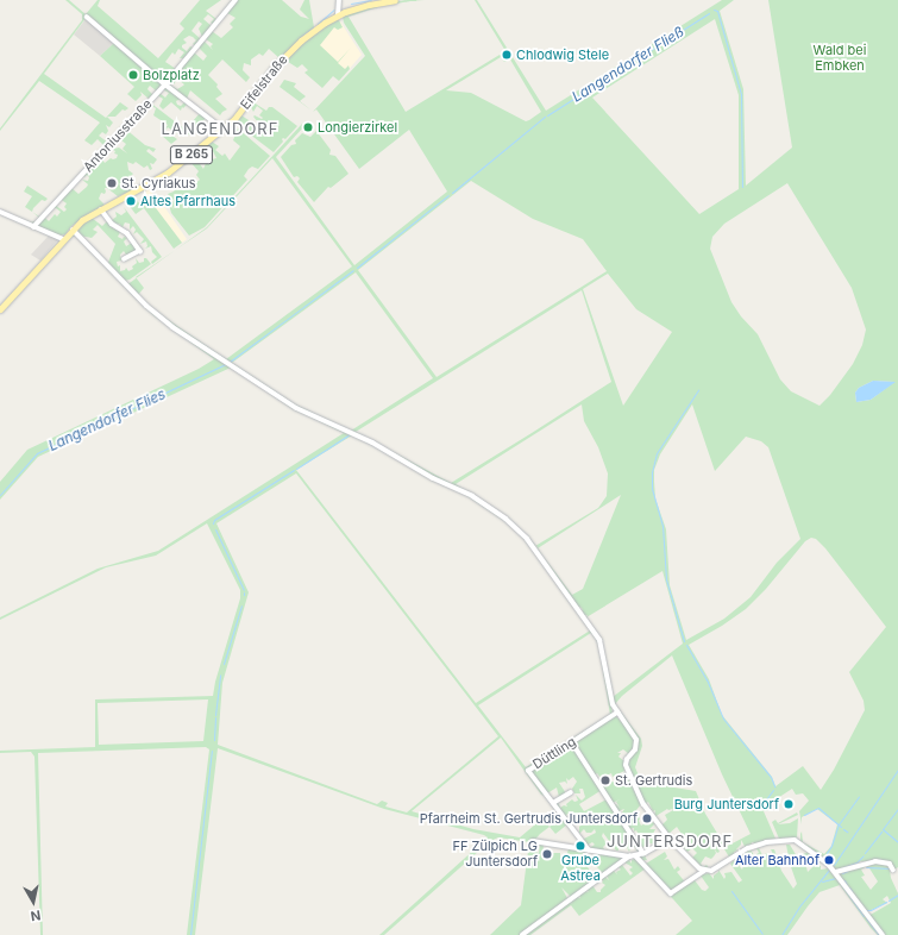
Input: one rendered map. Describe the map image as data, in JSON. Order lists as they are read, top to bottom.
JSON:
{
  "streets": {
    "main road": ["Eifelstraße", "B 265"],
    "street": ["Antoniusstraße", "Düttling"]
  },
  "crossings": [
    ["Eifelstraße", "B 265"]
  ],
  "districts": ["LANGENDORF", "JUNTERSDORF"],
  "water": ["Langendorfer Fließ", "Langendorfer Flies"],
  "parks": ["Wald bei Embken"],
  "places": [
    "Chlodwig Stele",
    "Bolzplatz",
    "Longierzirkel",
    "St. Cyriakus",
    "Altes Pfarrhaus",
    "St. Gertrudis",
    "Burg Juntersdorf",
    "Pfarrheim St. Gertrudis Juntersdorf",
    "Grube Astrea",
    "FF Zülpich LG Juntersdorf",
    "Alter Bahnhof"
  ],
  "north": "bottom"
}
